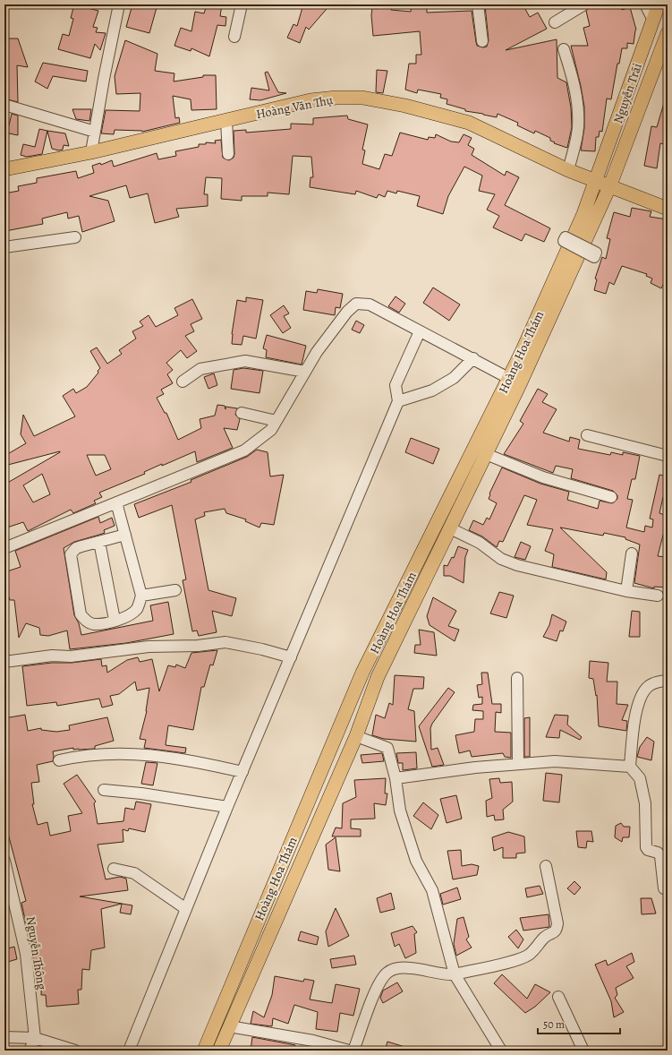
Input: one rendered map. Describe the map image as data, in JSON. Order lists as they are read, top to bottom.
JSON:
{
  "streets": {
    "main road": ["Nguyễn Trãi", "Hoàng Văn Thụ", "Hoàng Hoa Thám"],
    "street": ["Nguyễn Thông"]
  },
  "crossings": [
    ["Nguyễn Trãi", "Hoàng Văn Thụ"],
    ["Nguyễn Trãi", "Hoàng Hoa Thám"],
    ["Hoàng Văn Thụ", "Hoàng Hoa Thám"]
  ],
  "scale_bar": "50 m"
}
